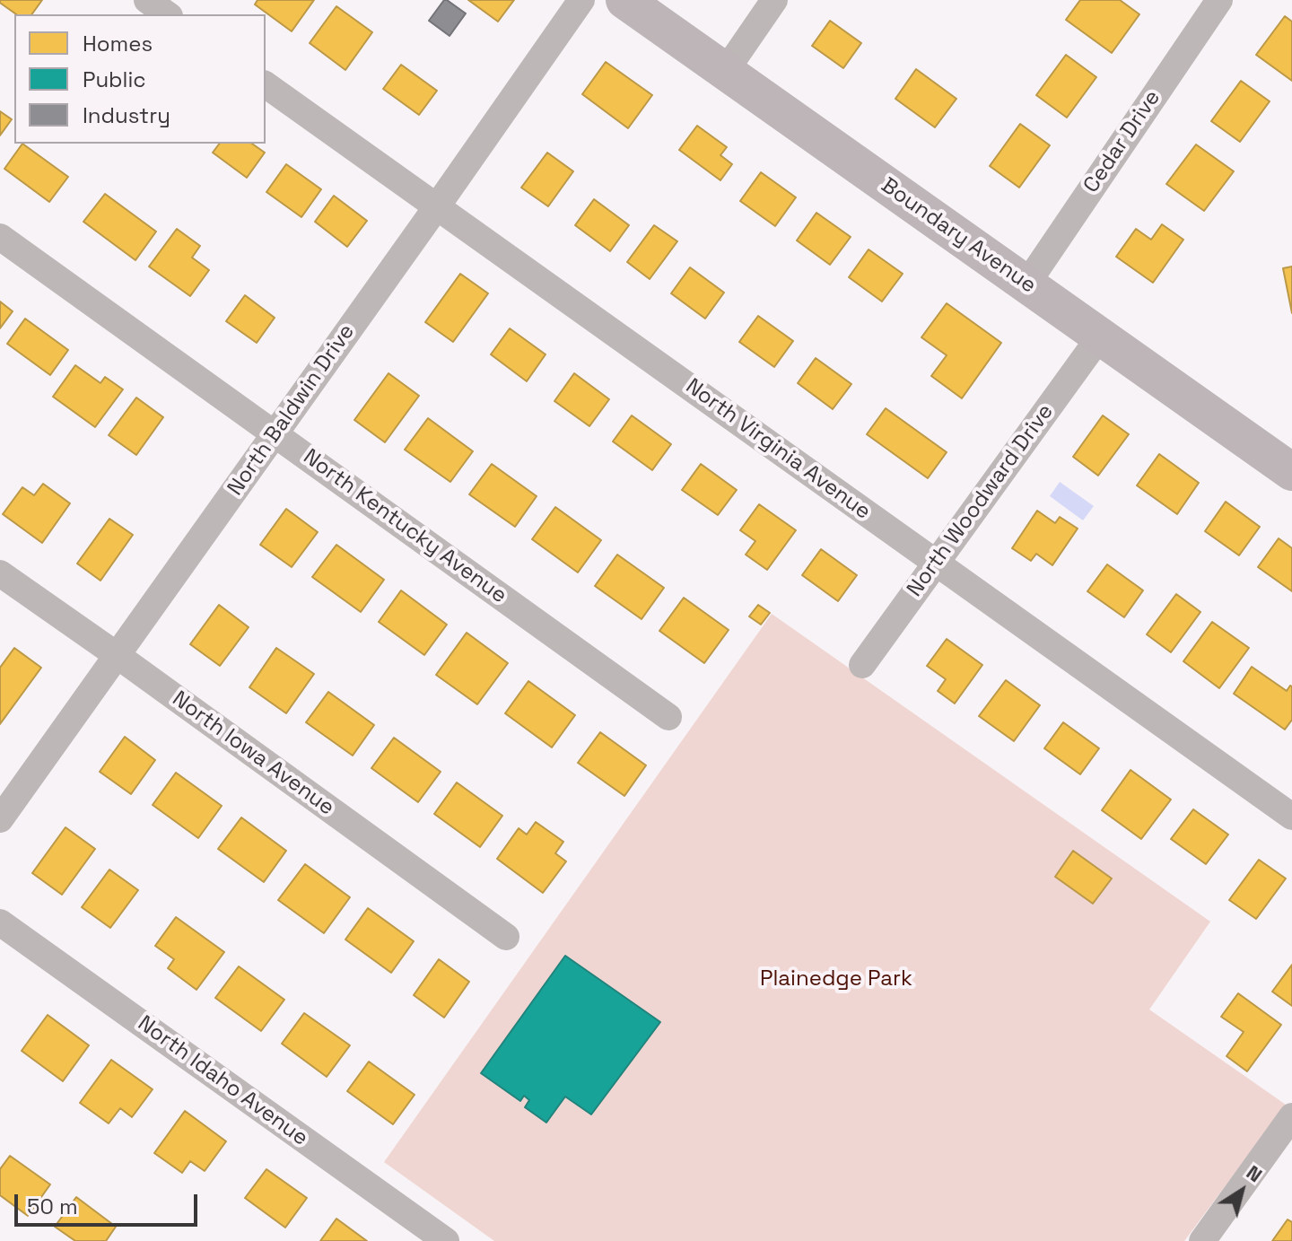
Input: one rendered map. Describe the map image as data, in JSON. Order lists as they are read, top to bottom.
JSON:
{
  "streets": {
    "main road": ["Boundary Avenue"],
    "street": [
      "Cedar Drive",
      "North Baldwin Drive",
      "North Virginia Avenue",
      "North Woodward Drive",
      "North Kentucky Avenue",
      "North Iowa Avenue",
      "North Idaho Avenue"
    ]
  },
  "crossings": [
    ["Cedar Drive", "Boundary Avenue"],
    ["Boundary Avenue", "North Woodward Drive"],
    ["North Baldwin Drive", "North Virginia Avenue"],
    ["North Baldwin Drive", "North Kentucky Avenue"],
    ["North Baldwin Drive", "North Iowa Avenue"],
    ["North Virginia Avenue", "North Woodward Drive"]
  ],
  "parks": ["Plainedge Park"],
  "legend": ["Homes", "Public", "Industry"],
  "scale_bar": "50 m",
  "north": "top right"
}
